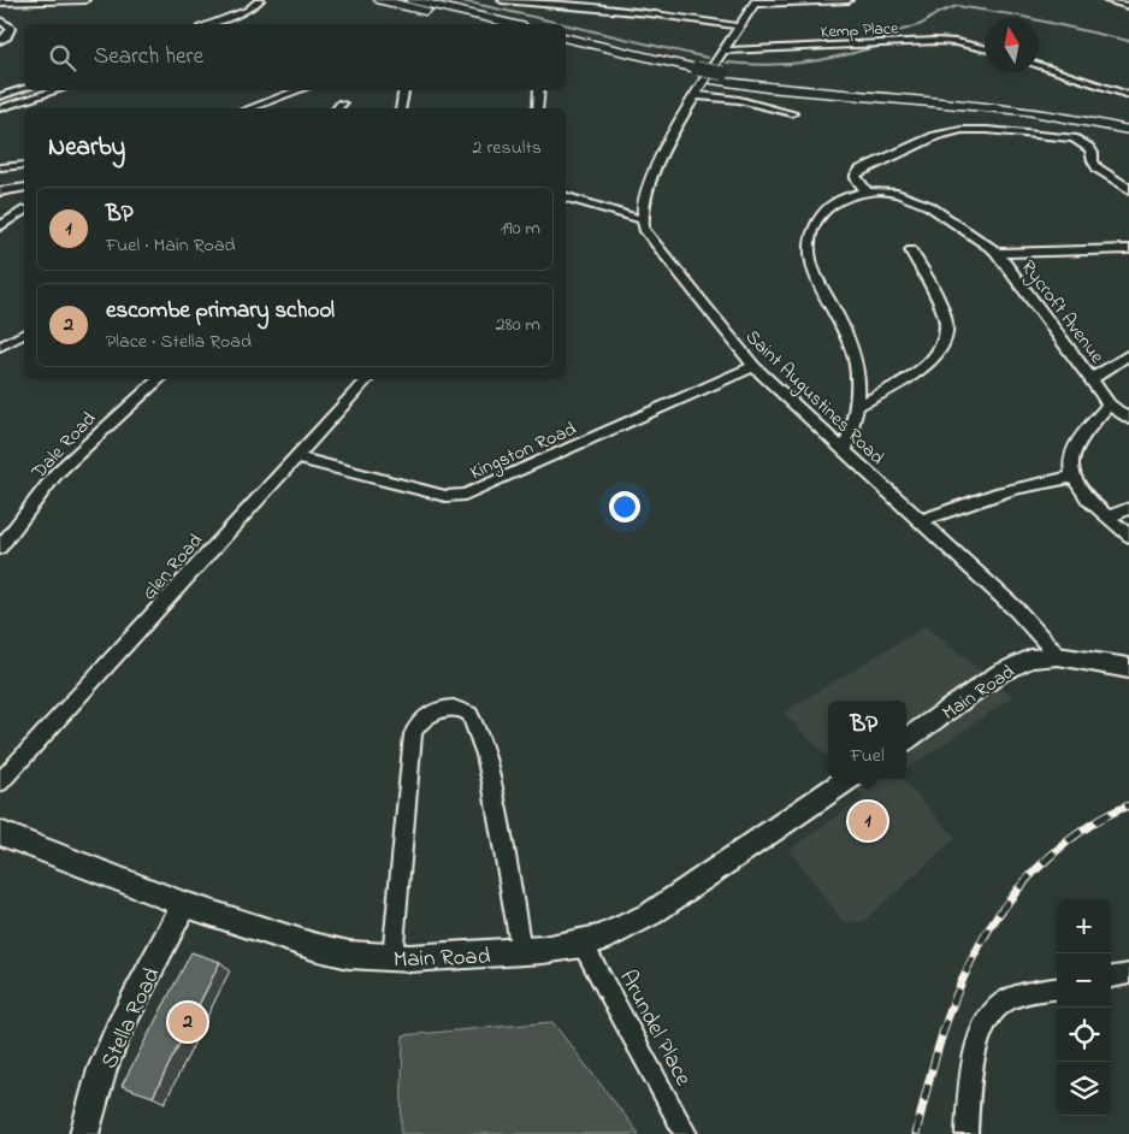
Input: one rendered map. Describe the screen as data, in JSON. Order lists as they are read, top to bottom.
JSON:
{
  "streets": {
    "main road": ["Main Road", "Stella Road"],
    "street": [
      "Kemp Place",
      "Rycroft Avenue",
      "Saint Augustines Road",
      "Dale Road",
      "Kingston Road",
      "Glen Road",
      "Arundel Place"
    ]
  },
  "crossings": [
    ["Saint Augustines Road", "Kingston Road"],
    ["Saint Augustines Road", "Main Road"],
    ["Kingston Road", "Glen Road"],
    ["Main Road", "Stella Road"],
    ["Main Road", "Arundel Place"]
  ],
  "north": "top",
  "page": {
    "search": "Search here",
    "heading": ["Nearby", "2 results"],
    "list": [
      {
        "mark": "1",
        "name": "BP",
        "note": "Fuel · Main Road",
        "value": "190 m"
      },
      {
        "mark": "2",
        "name": "escombe primary school",
        "note": "Place · Stella Road",
        "value": "280 m"
      }
    ],
    "popup": ["BP", "Fuel"],
    "pins": ["1", "2"],
    "map_buttons": ["+", "−"]
  }
}
